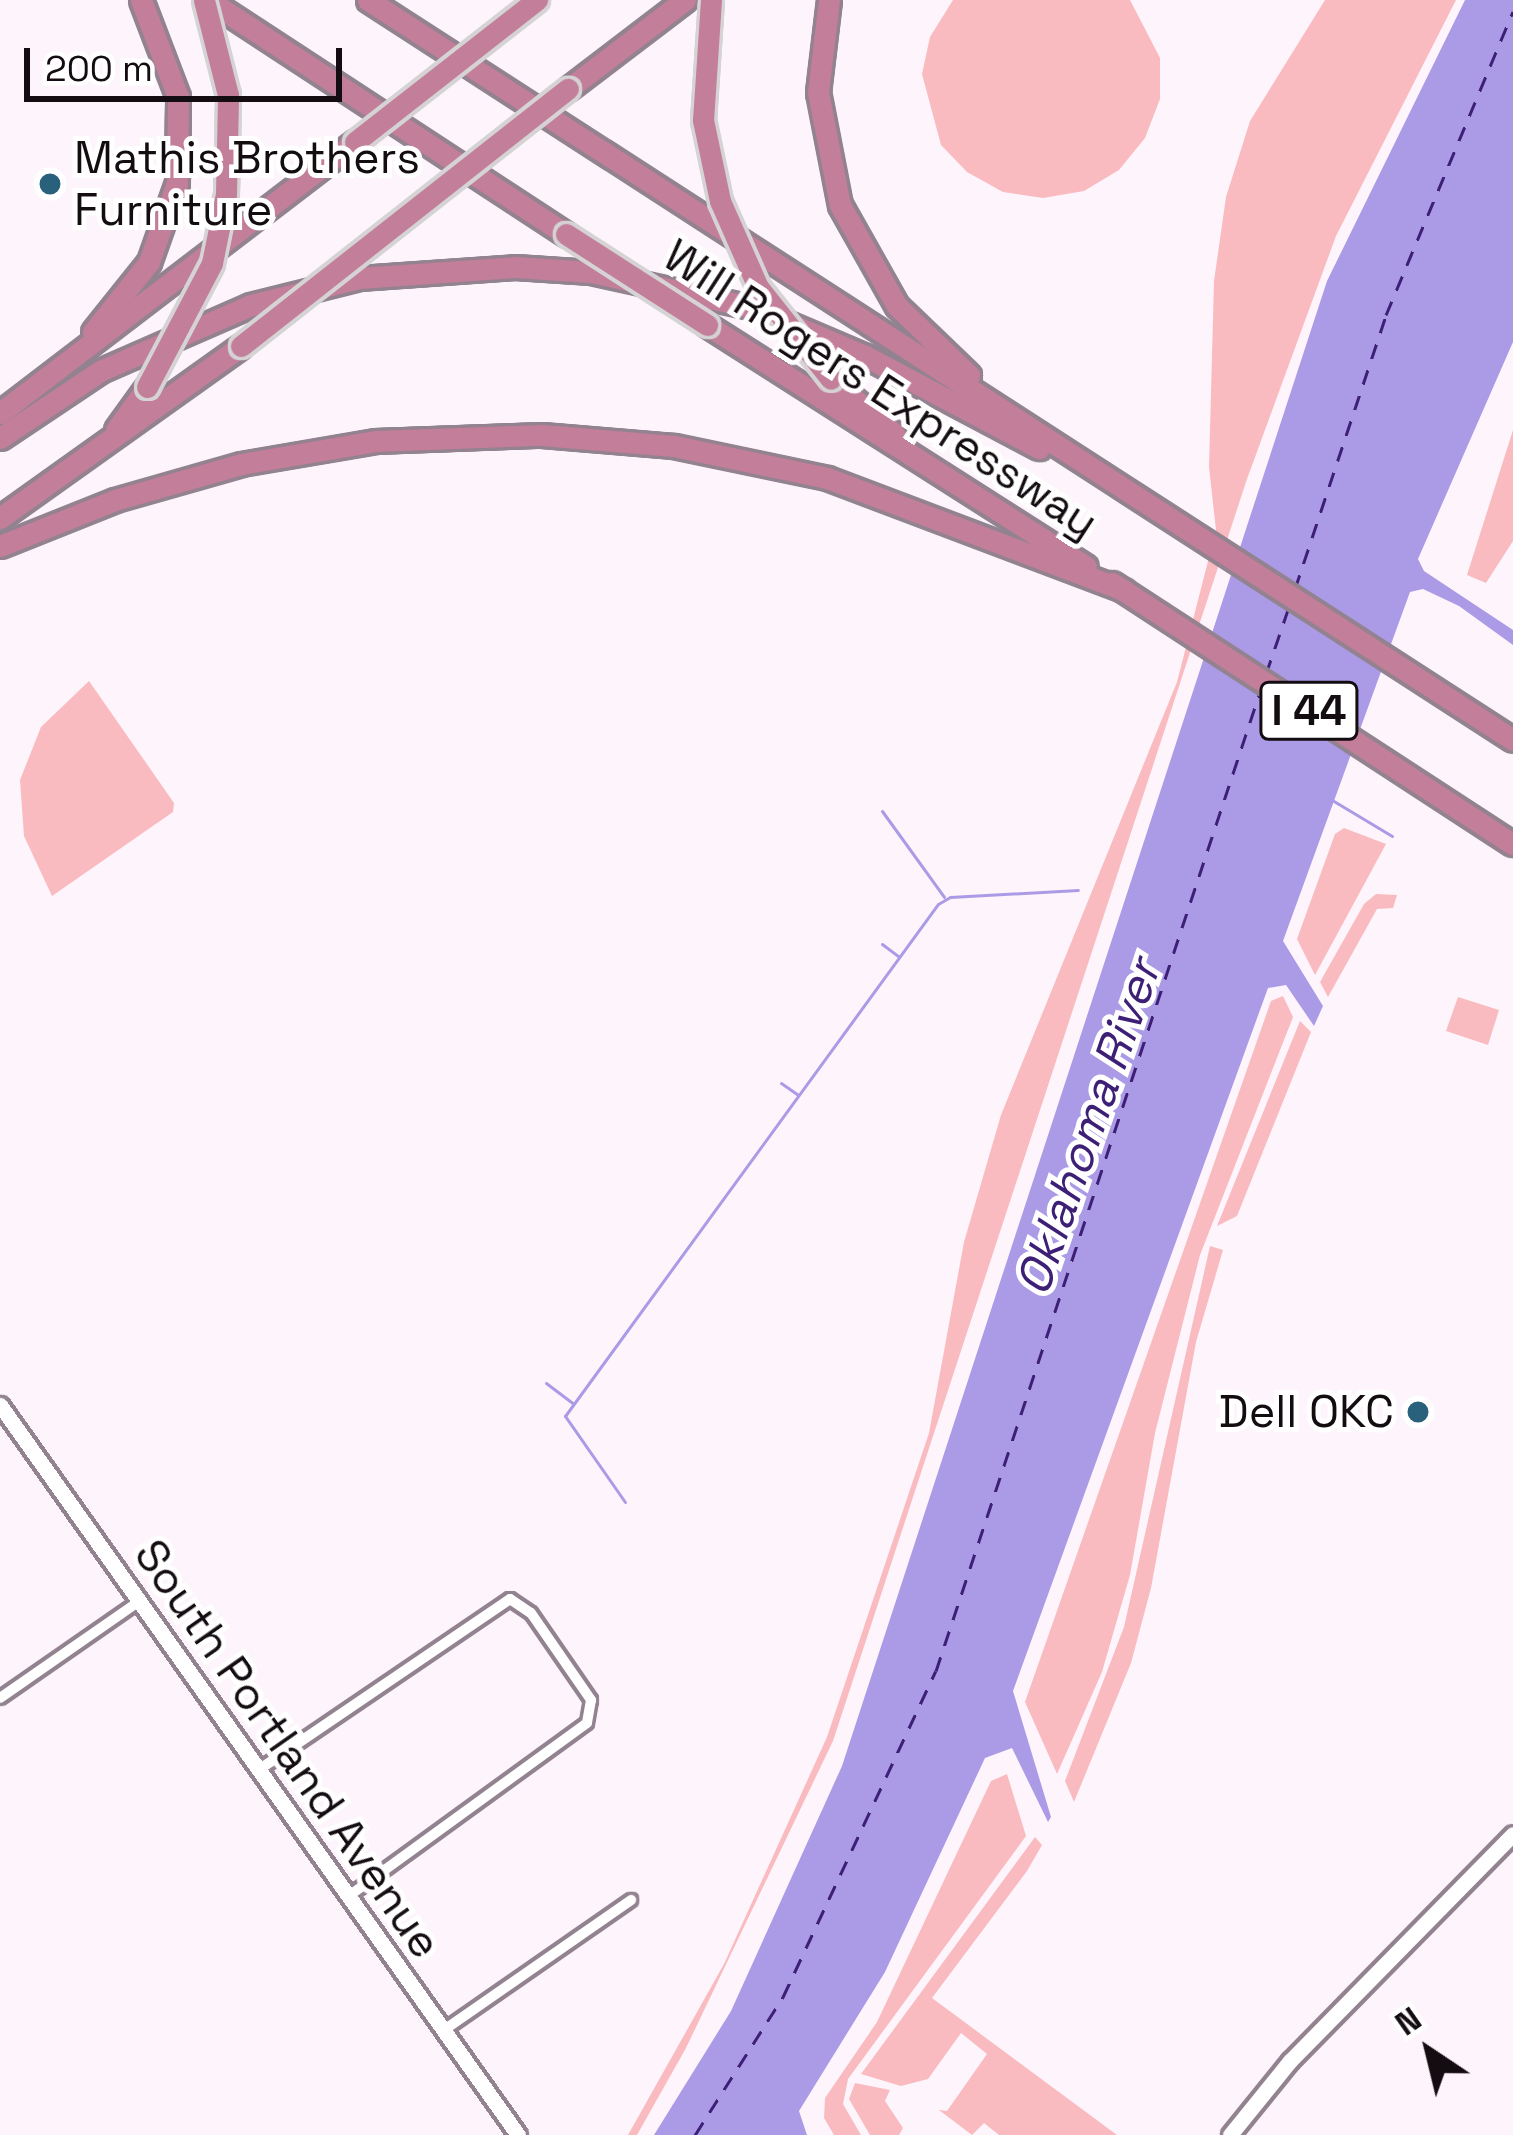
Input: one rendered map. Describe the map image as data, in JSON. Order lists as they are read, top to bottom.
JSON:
{
  "streets": {
    "highway": ["Will Rogers Expressway", "I 44"],
    "main road": ["South Portland Avenue"]
  },
  "water": ["Oklahoma River"],
  "places": ["Mathis Brothers Furniture", "Dell OKC"],
  "scale_bar": "200 m",
  "north": "top left"
}
